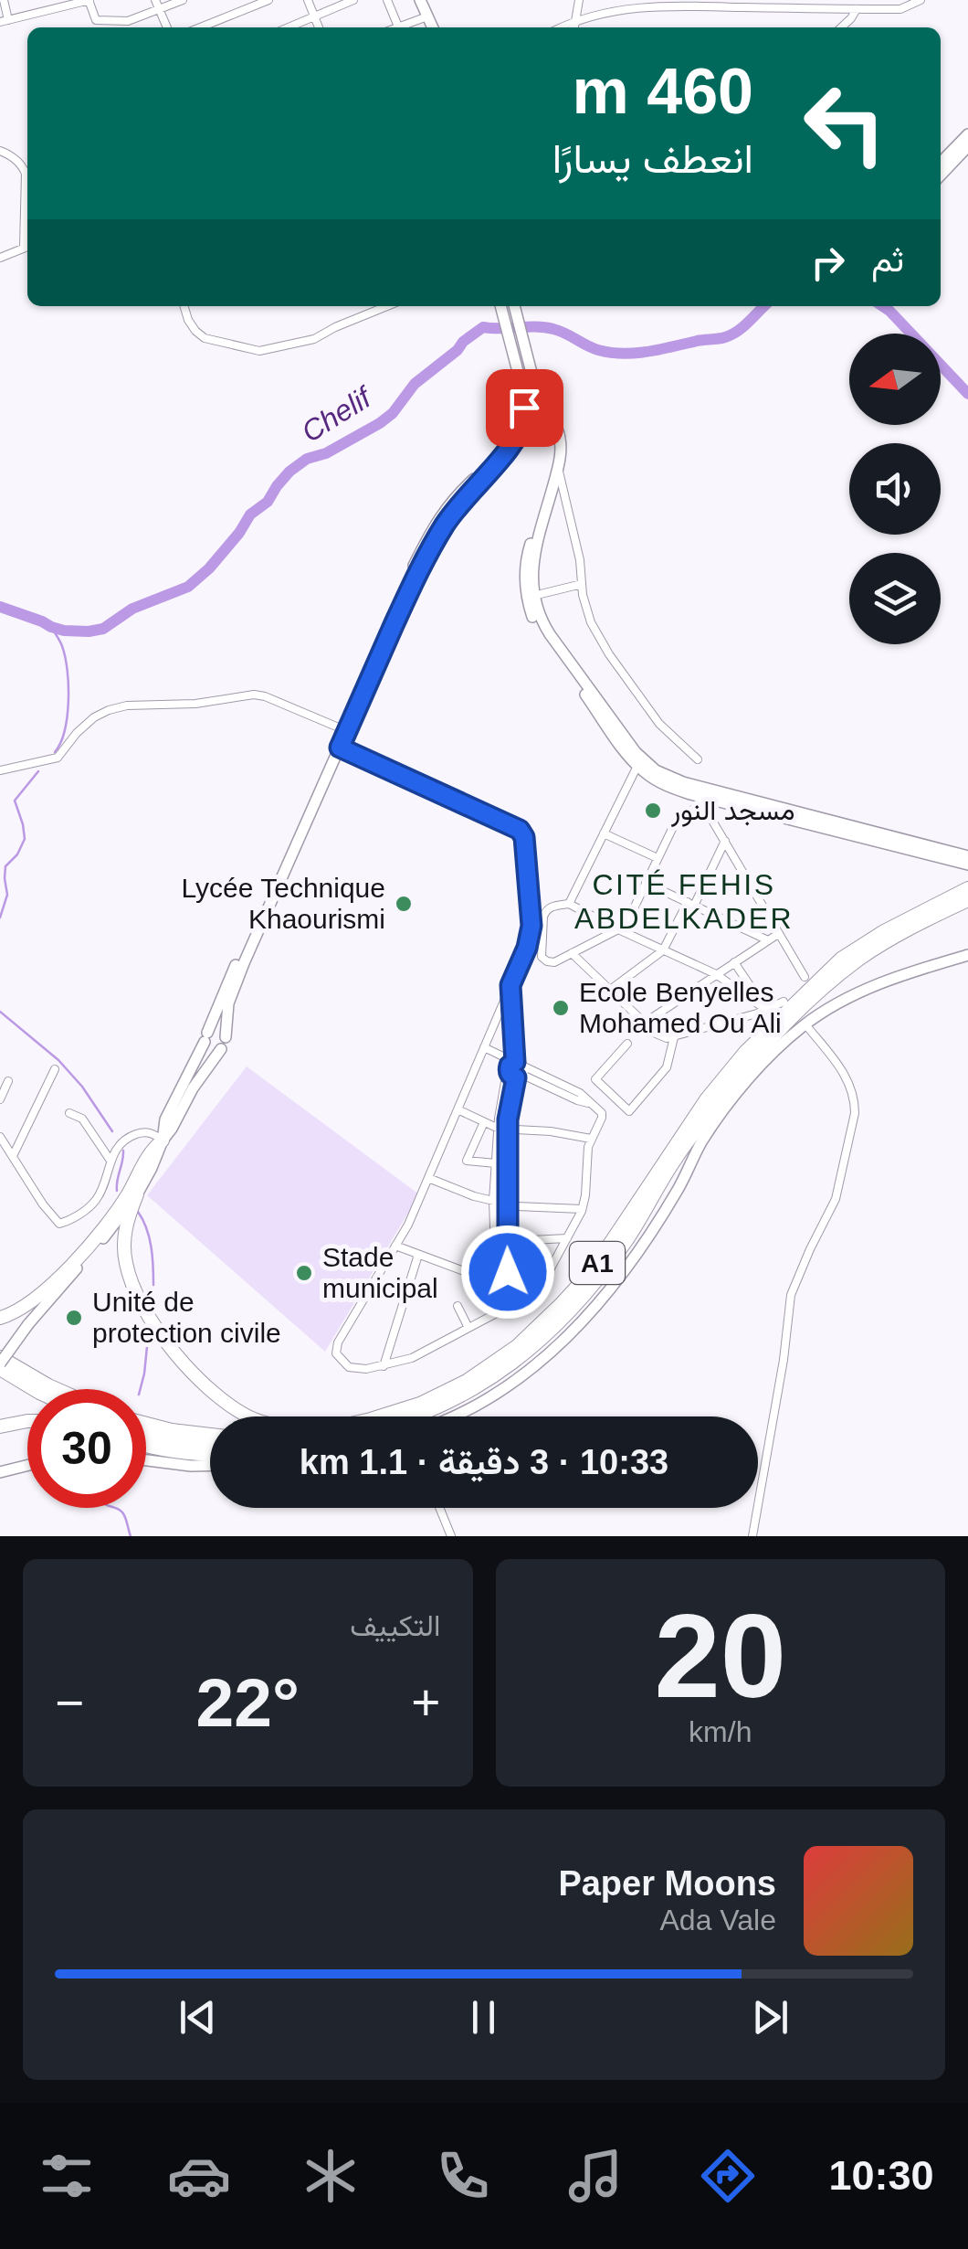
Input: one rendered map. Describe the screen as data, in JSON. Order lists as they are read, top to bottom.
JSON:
{
  "streets": {
    "highway": ["A1"]
  },
  "districts": ["CITÉ FEHIS ABDELKADER"],
  "water": ["Chelif"],
  "places": [
    "مسجد النور",
    "Lycée Technique Khaourismi",
    "Ecole Benyelles Mohamed Ou Ali",
    "Stade municipal",
    "Unité de protection civile"
  ],
  "north": "left",
  "page": {
    "turn": ["460 m", "انعطف يسارًا"],
    "then": "ثم",
    "limit": "30",
    "trip": "10:33 · 3 دقيقة · 1.1 km",
    "tile": [
      ["20", "km/h"],
      "التكييف"
    ],
    "heat": ["−", "22°", "+"],
    "song": ["Paper Moons", "Ada Vale"],
    "tabs": "10:30"
  }
}
